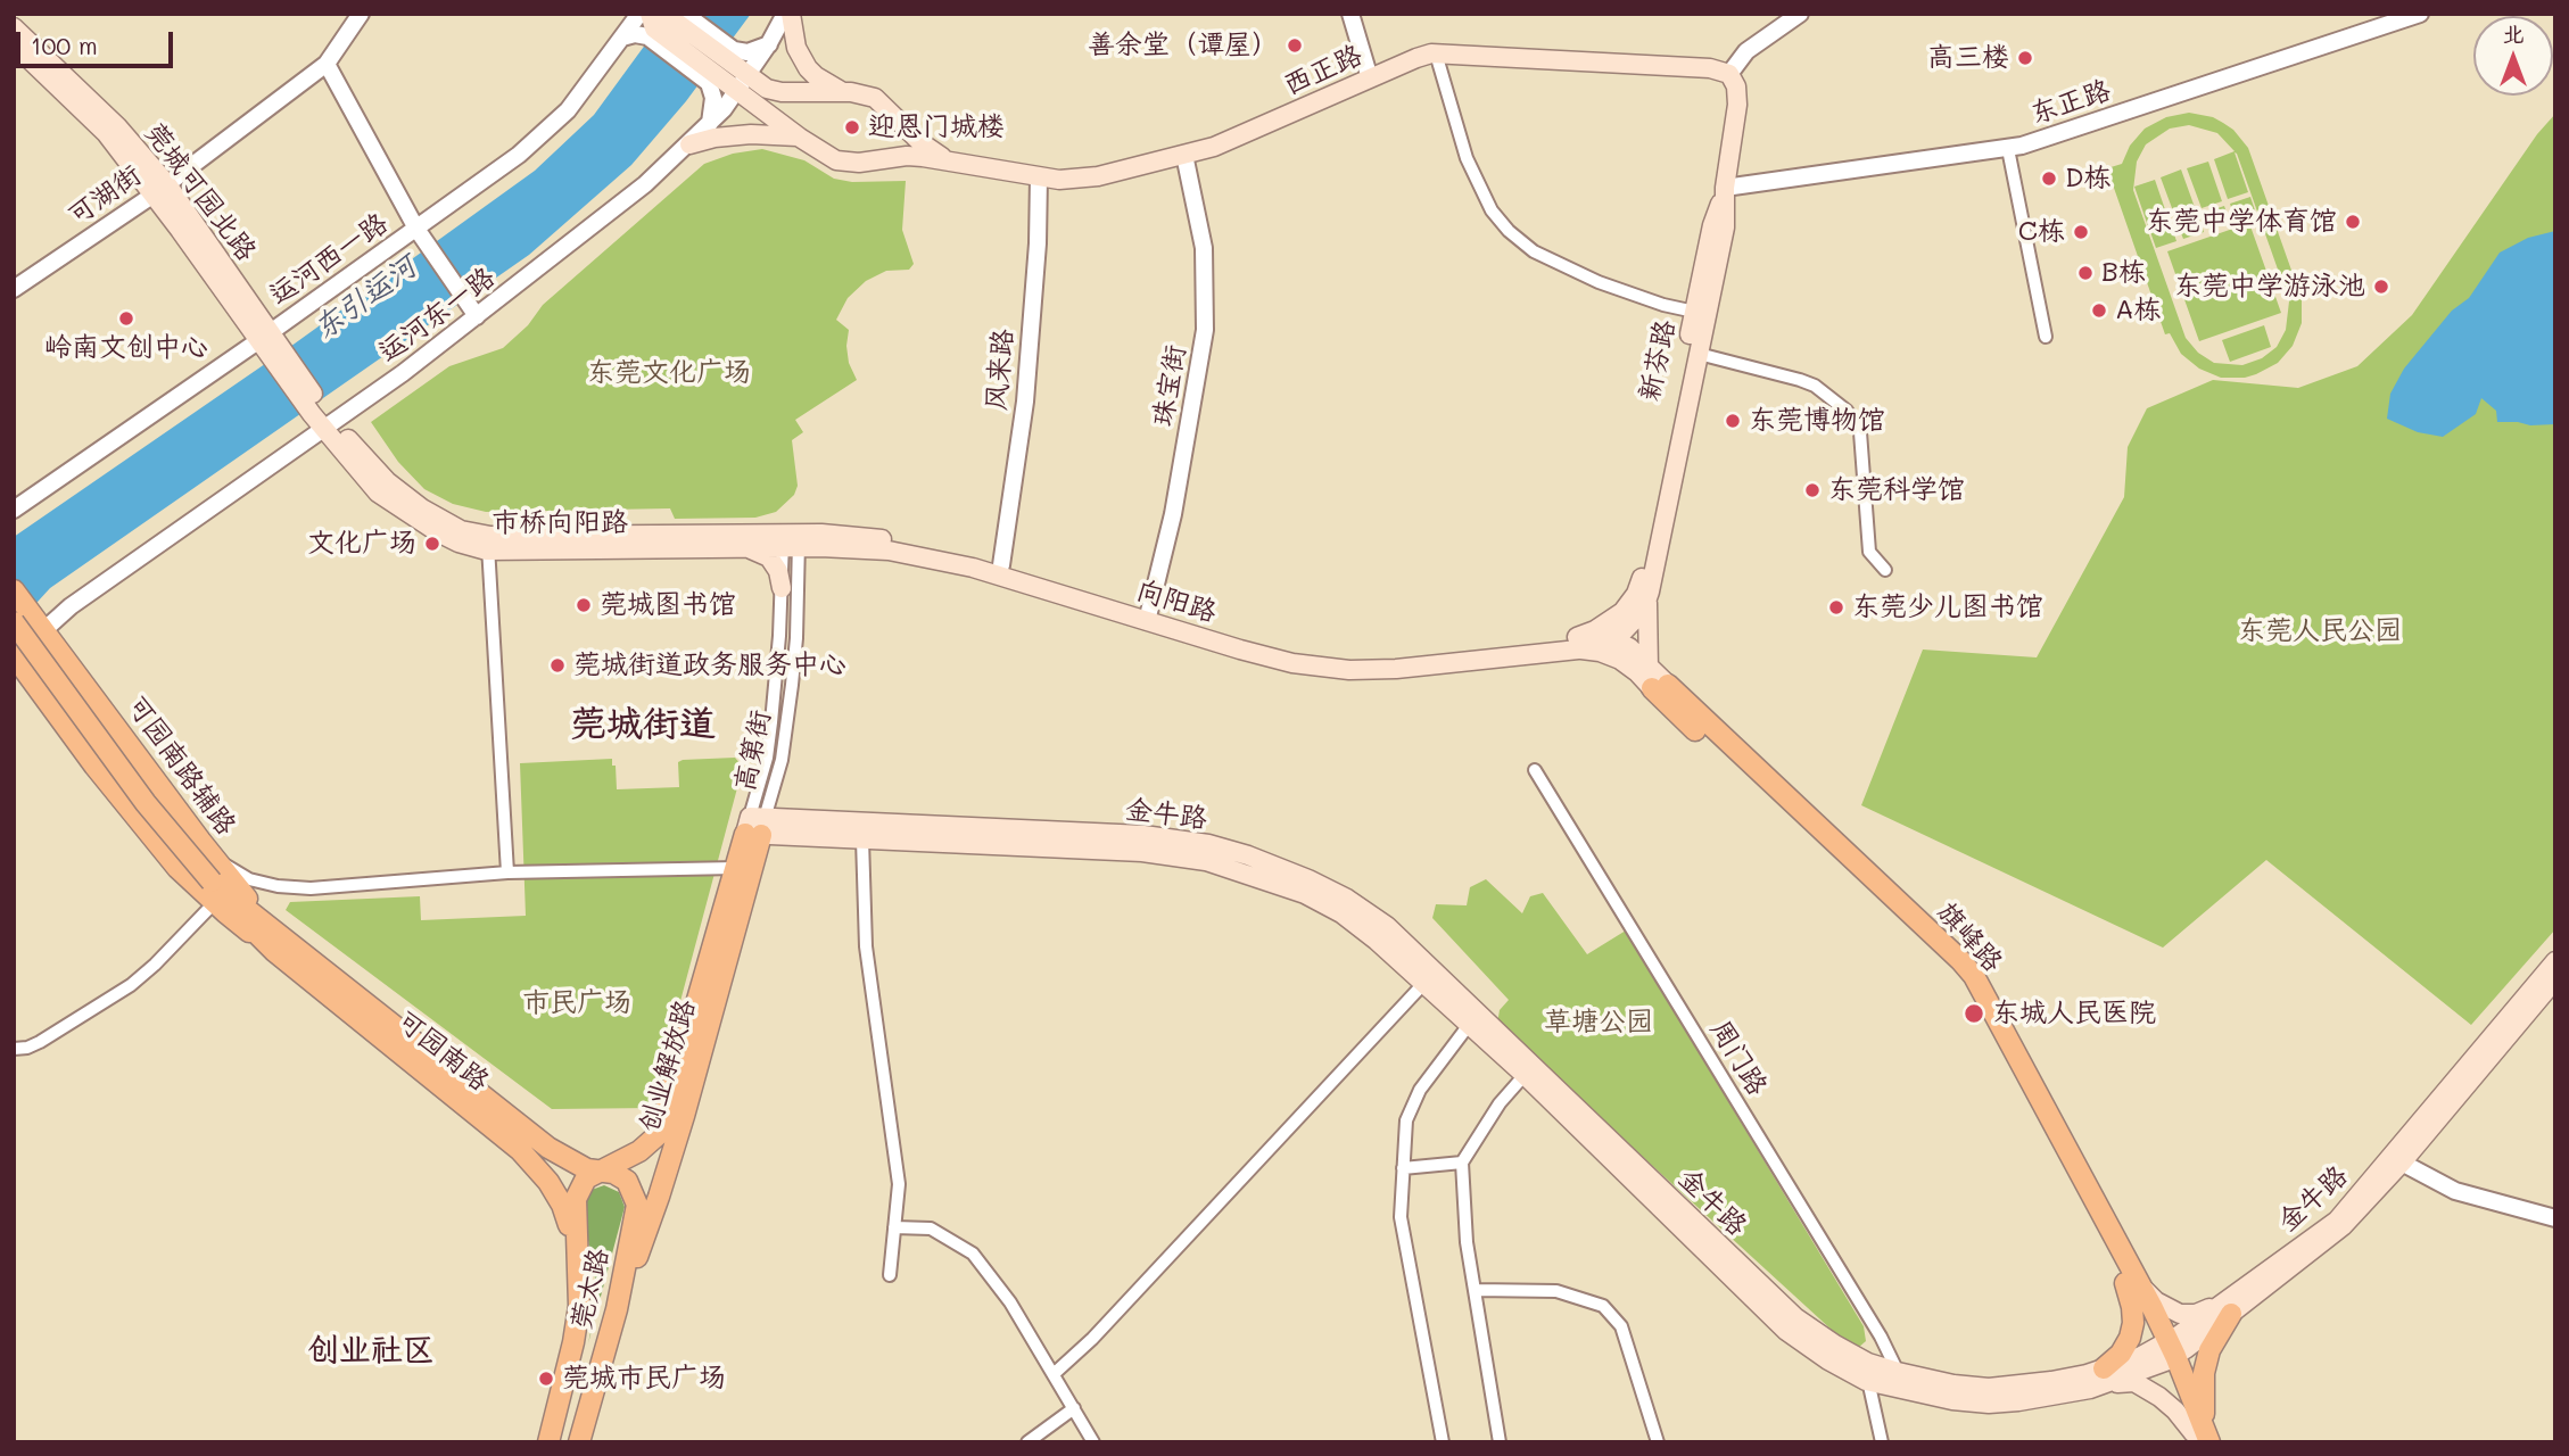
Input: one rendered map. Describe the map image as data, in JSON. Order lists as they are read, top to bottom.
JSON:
{
  "streets": {
    "main road": [
      "西正路",
      "莞城可园北路",
      "新芬路",
      "市桥向阳路",
      "向阳路",
      "可园南路辅路",
      "金牛路",
      "旗峰路",
      "可园南路",
      "创业解放路",
      "莞太路"
    ],
    "street": [
      "东正路",
      "可湖街",
      "运河西一路",
      "运河东一路",
      "风来路",
      "珠宝街",
      "高第街",
      "周门路"
    ]
  },
  "crossings": [
    ["西正路", "运河东一路"],
    ["西正路", "新芬路"],
    ["西正路", "风来路"],
    ["西正路", "珠宝街"],
    ["东正路", "新芬路"],
    ["莞城可园北路", "可湖街"],
    ["莞城可园北路", "运河西一路"],
    ["莞城可园北路", "市桥向阳路"],
    ["运河东一路", "市桥向阳路"],
    ["运河东一路", "可园南路辅路"],
    ["运河东一路", "可园南路"],
    ["风来路", "向阳路"],
    ["珠宝街", "向阳路"],
    ["市桥向阳路", "向阳路"],
    ["向阳路", "高第街"],
    ["高第街", "金牛路"],
    ["高第街", "创业解放路"],
    ["可园南路辅路", "可园南路"],
    ["金牛路", "旗峰路"],
    ["金牛路", "周门路"],
    ["金牛路", "创业解放路"],
    ["可园南路", "创业解放路"],
    ["可园南路", "莞太路"],
    ["创业解放路", "莞太路"]
  ],
  "districts": ["莞城街道", "创业社区"],
  "water": ["东引运河"],
  "parks": [
    "东莞文化广场",
    "东莞人民公园",
    "市民广场",
    "草塘公园"
  ],
  "places": [
    "善余堂（谭屋）",
    "高三楼",
    "迎恩门城楼",
    "D栋",
    "东莞中学体育馆",
    "C栋",
    "B栋",
    "东莞中学游泳池",
    "A栋",
    "岭南文创中心",
    "东莞博物馆",
    "东莞科学馆",
    "文化广场",
    "莞城图书馆",
    "东莞少儿图书馆",
    "莞城街道政务服务中心",
    "东城人民医院",
    "莞城市民广场"
  ],
  "scale_bar": "100 m",
  "north": "top"
}
